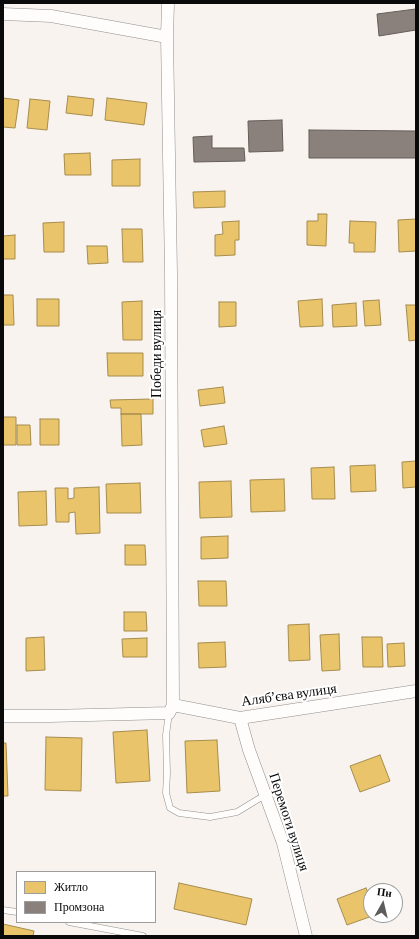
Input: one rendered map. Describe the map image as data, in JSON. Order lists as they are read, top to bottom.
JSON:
{
  "streets": {
    "street": ["Победи вулиця", "Аляб’єва вулиця", "Перемоги вулиця"]
  },
  "crossings": [
    ["Победи вулиця", "Аляб’єва вулиця"],
    ["Аляб’єва вулиця", "Перемоги вулиця"]
  ],
  "legend": ["Житло", "Промзона"],
  "north": "top"
}
